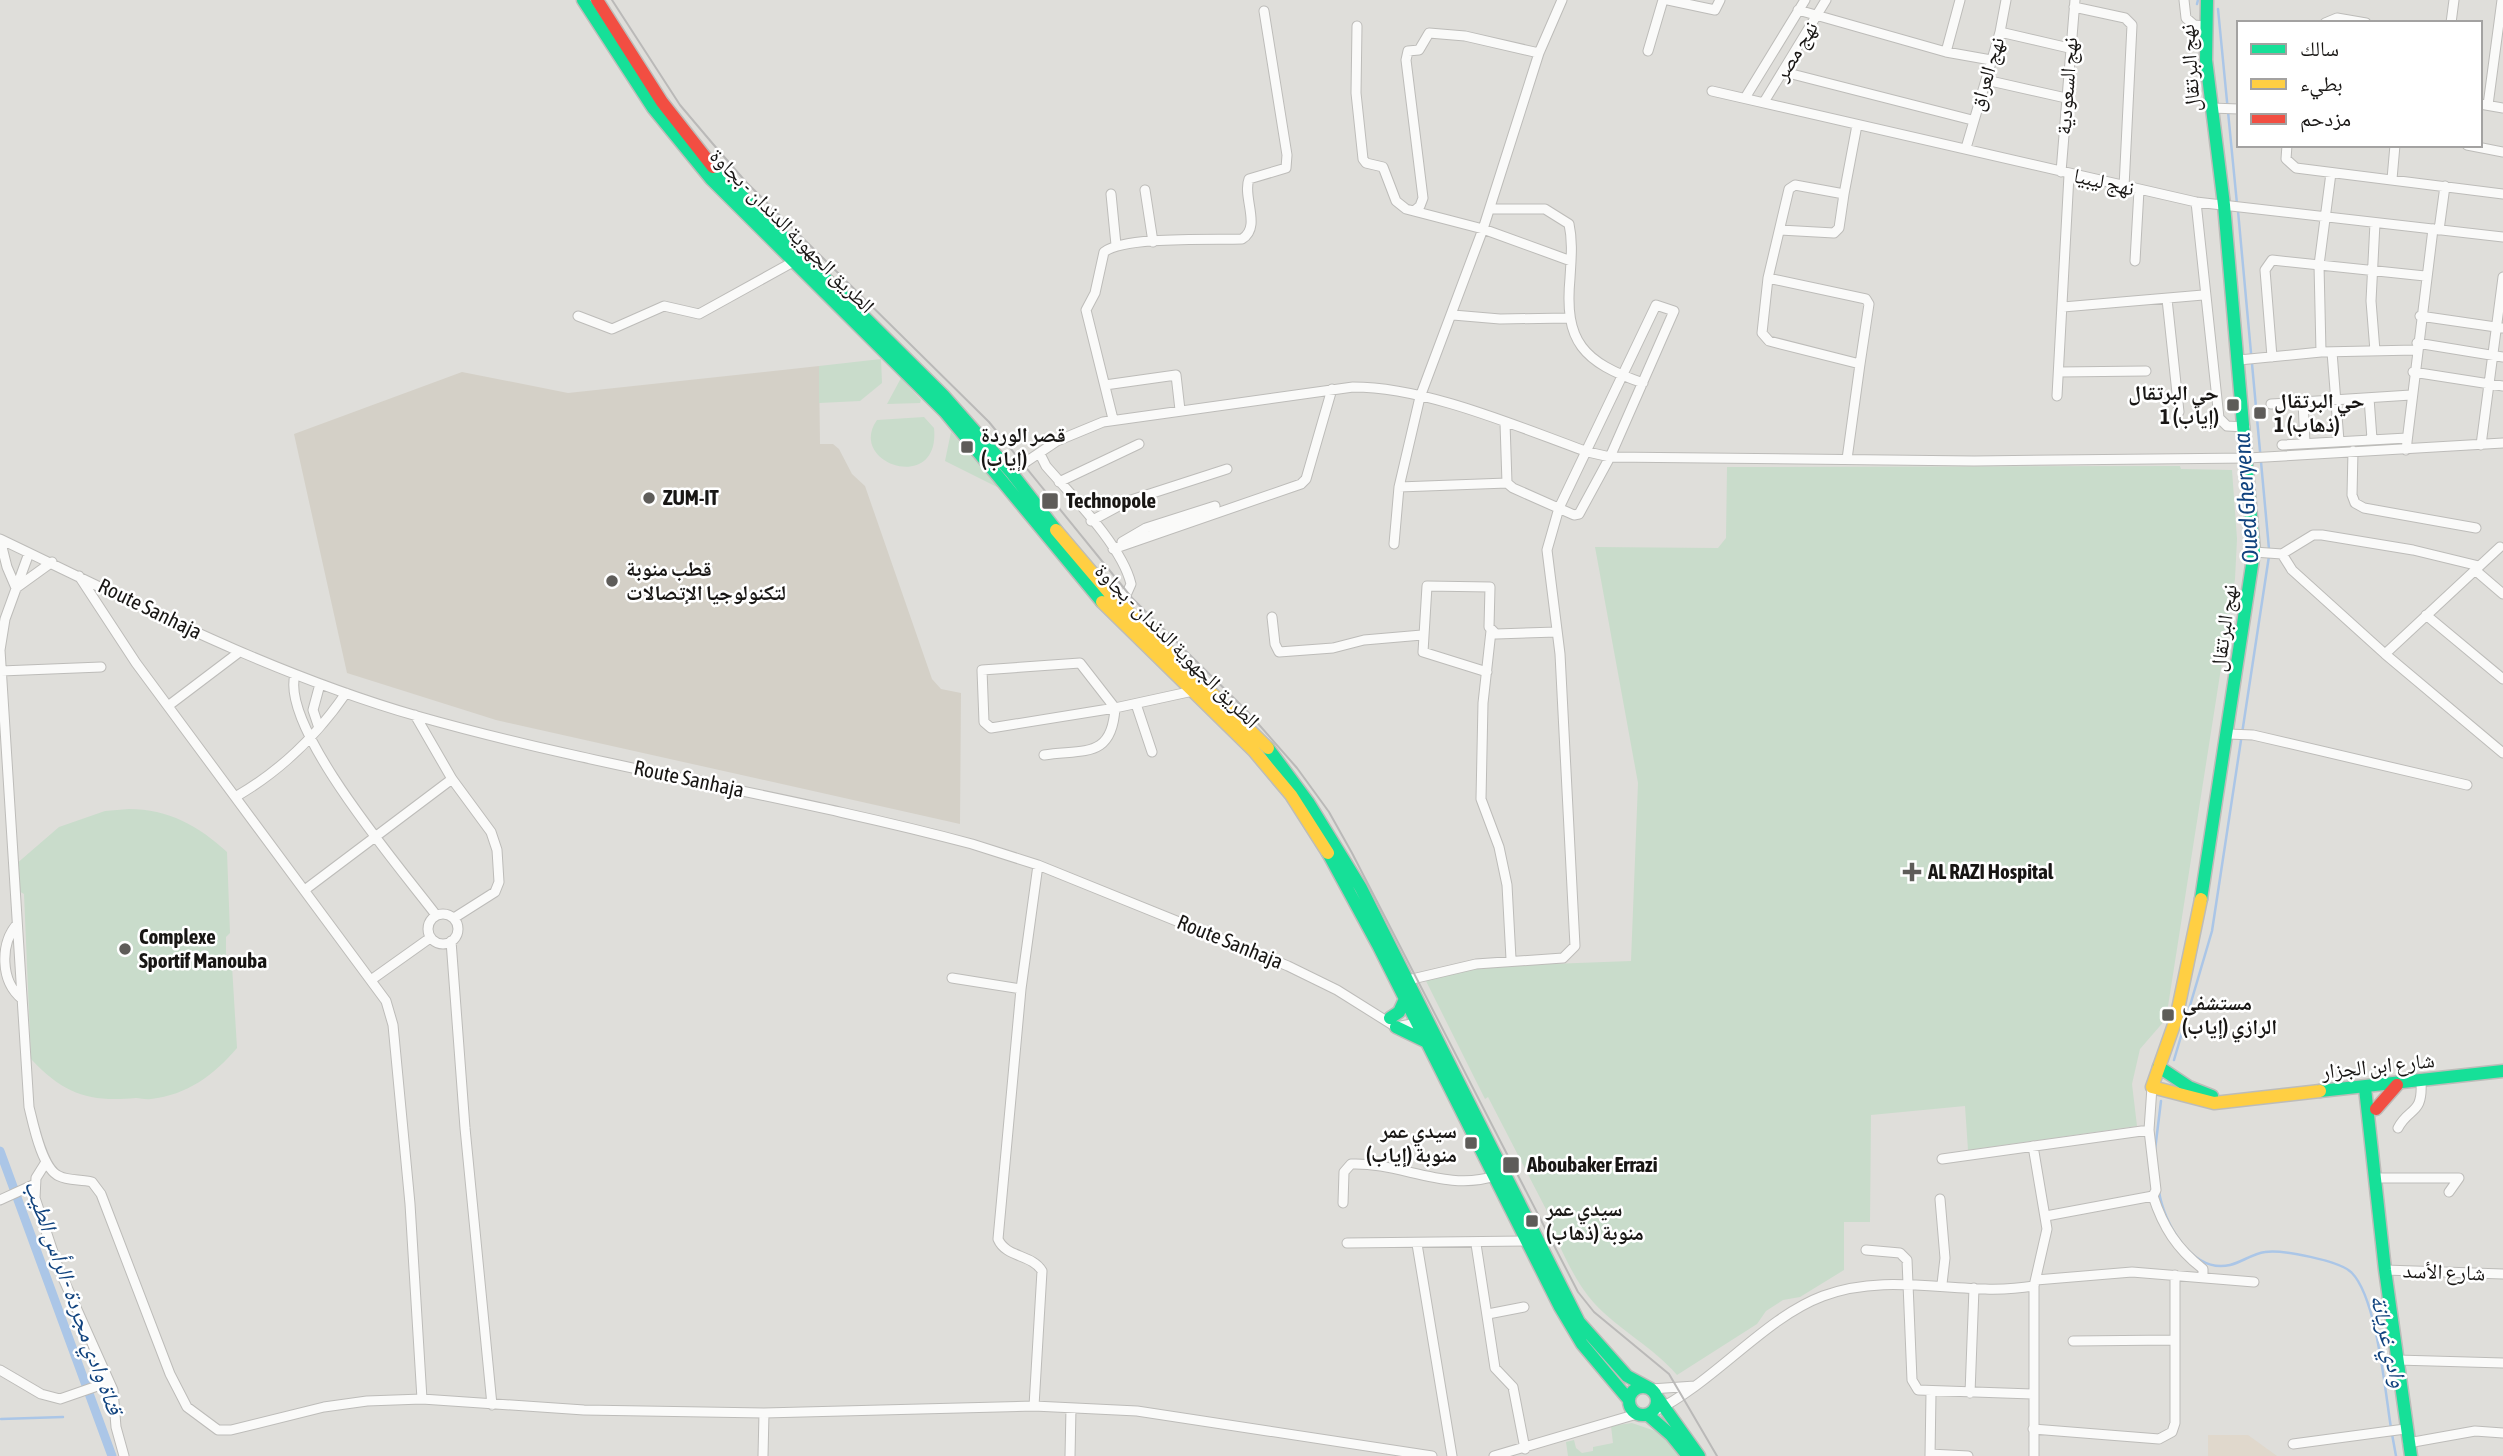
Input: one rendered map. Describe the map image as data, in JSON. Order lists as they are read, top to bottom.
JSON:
{
  "streets": {
    "main road": ["نهج البرتقال", "الطريق الجهوية الدندان - بجاوة", "شارع ابن الجزار"],
    "street": [
      "نهج مصر",
      "نهج العراق",
      "نهج السعودية",
      "نهج ليبيا",
      "Route Sanhaja",
      "شارع الأسد"
    ]
  },
  "crossings": [
    ["نهج مصر", "نهج ليبيا"],
    ["نهج البرتقال", "نهج ليبيا"],
    ["نهج البرتقال", "شارع ابن الجزار"],
    ["نهج العراق", "نهج ليبيا"],
    ["نهج السعودية", "نهج ليبيا"]
  ],
  "water": ["Oued Gheryena", "قناة وادي مجردة - الرأس الطيب", "وادي غريانة"],
  "places": {
    "transit": [
      "حي البرتقال 1 (إياب)",
      "حي البرتقال 1 (ذهاب)",
      "قصر الوردة (إياب)",
      "Technopole",
      "مستشفى الرازي (إياب)",
      "سيدي عمر منوبة (إياب)",
      "Aboubaker Errazi",
      "سيدي عمر منوبة (ذهاب)"
    ],
    "other": ["ZUM-IT", "قطب منوبة لتكنولوجيا الإتصالات", "Complexe Sportif Manouba"],
    "health": ["AL RAZI Hospital"]
  },
  "legend": ["سالك", "بطيء", "مزدحم"]
}
